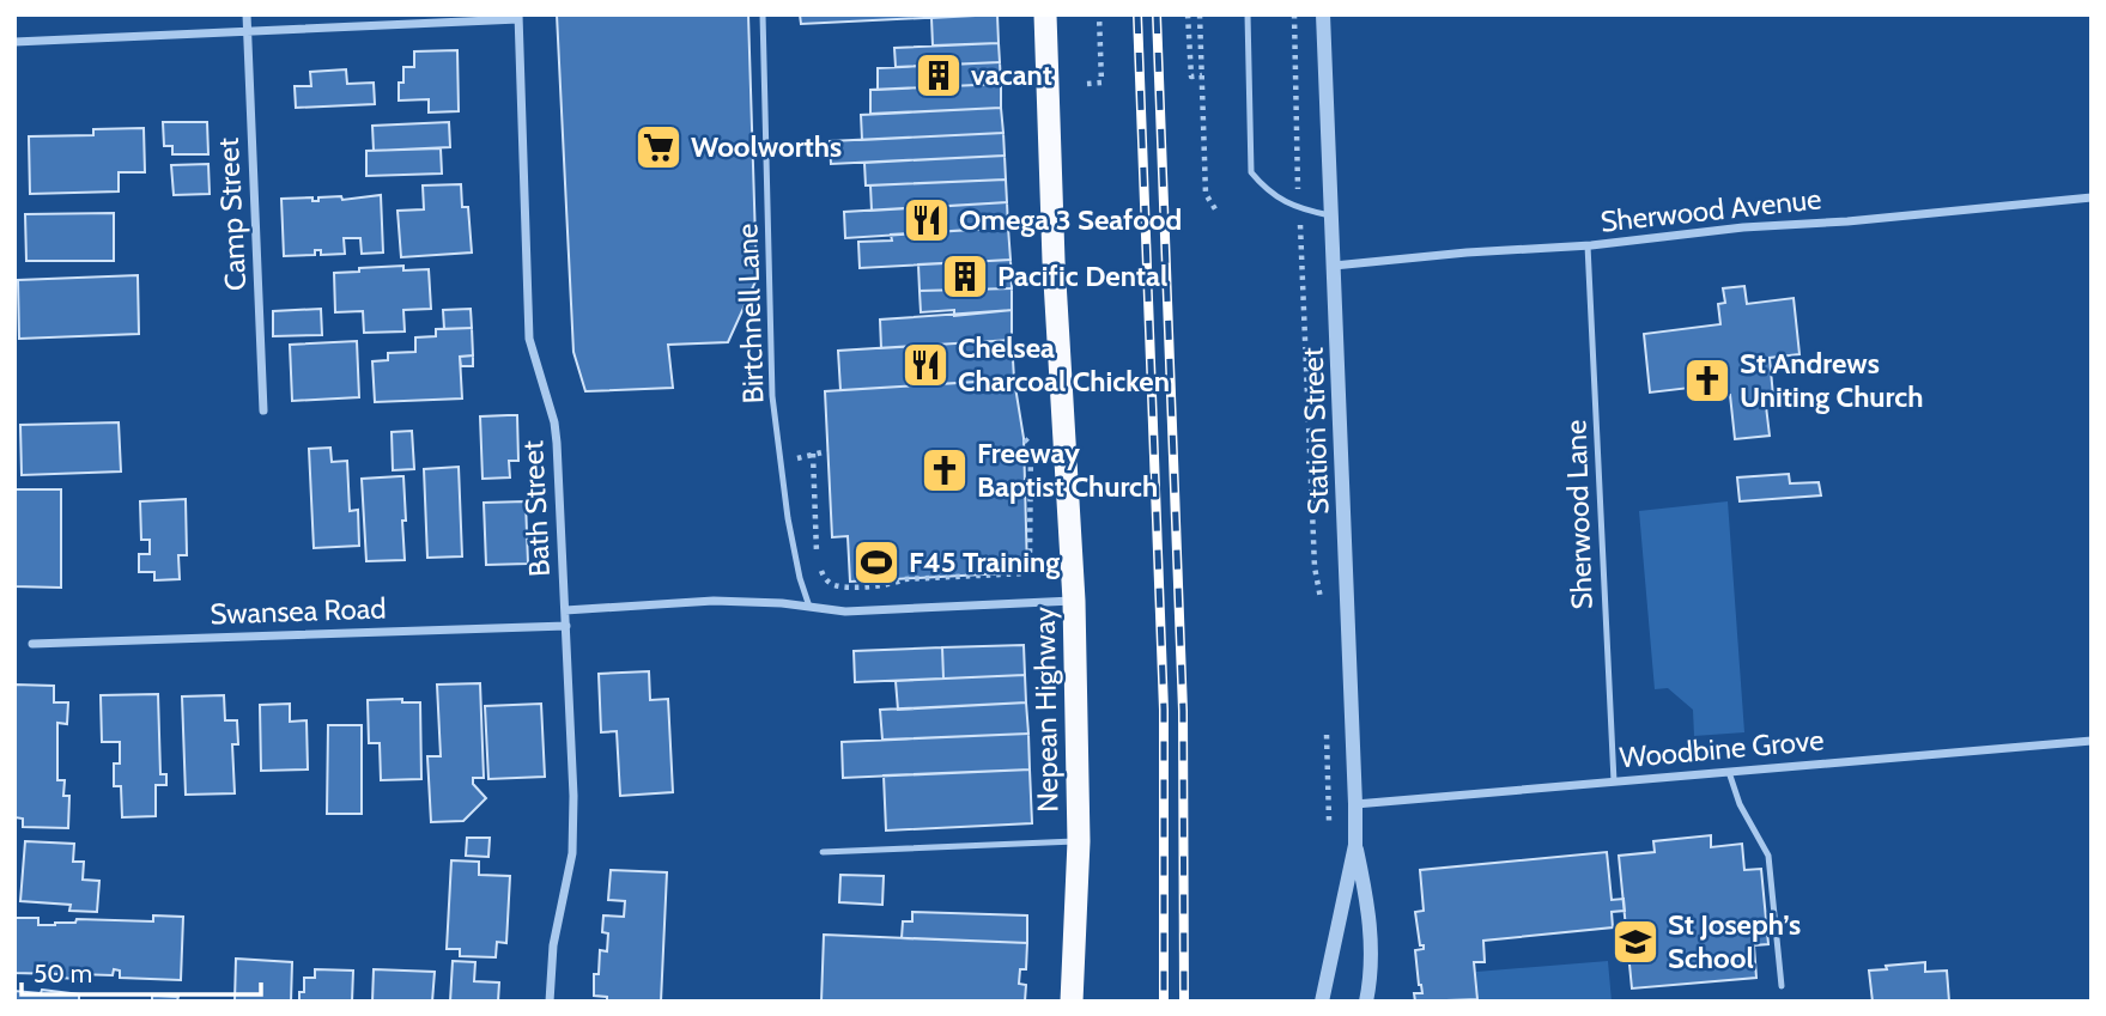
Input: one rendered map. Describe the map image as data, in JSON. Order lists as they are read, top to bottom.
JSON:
{
  "streets": {
    "highway": ["Nepean Highway"],
    "street": [
      "Sherwood Avenue",
      "Camp Street",
      "Station Street",
      "Bath Street",
      "Swansea Road",
      "Woodbine Grove"
    ],
    "lane": ["Birtchnell Lane", "Sherwood Lane"]
  },
  "crossings": [
    ["Sherwood Avenue", "Station Street"],
    ["Sherwood Avenue", "Sherwood Lane"],
    ["Station Street", "Woodbine Grove"],
    ["Bath Street", "Swansea Road"],
    ["Sherwood Lane", "Woodbine Grove"]
  ],
  "places": {
    "building": ["vacant", "Pacific Dental"],
    "supermarket": ["Woolworths"],
    "restaurant": ["Omega 3 Seafood", "Chelsea Charcoal Chicken"],
    "church": ["St Andrews Uniting Church", "Freeway Baptist Church"],
    "sports": ["F45 Training"],
    "school or university": ["St Joseph’s School"]
  },
  "scale_bar": "50 m"
}
